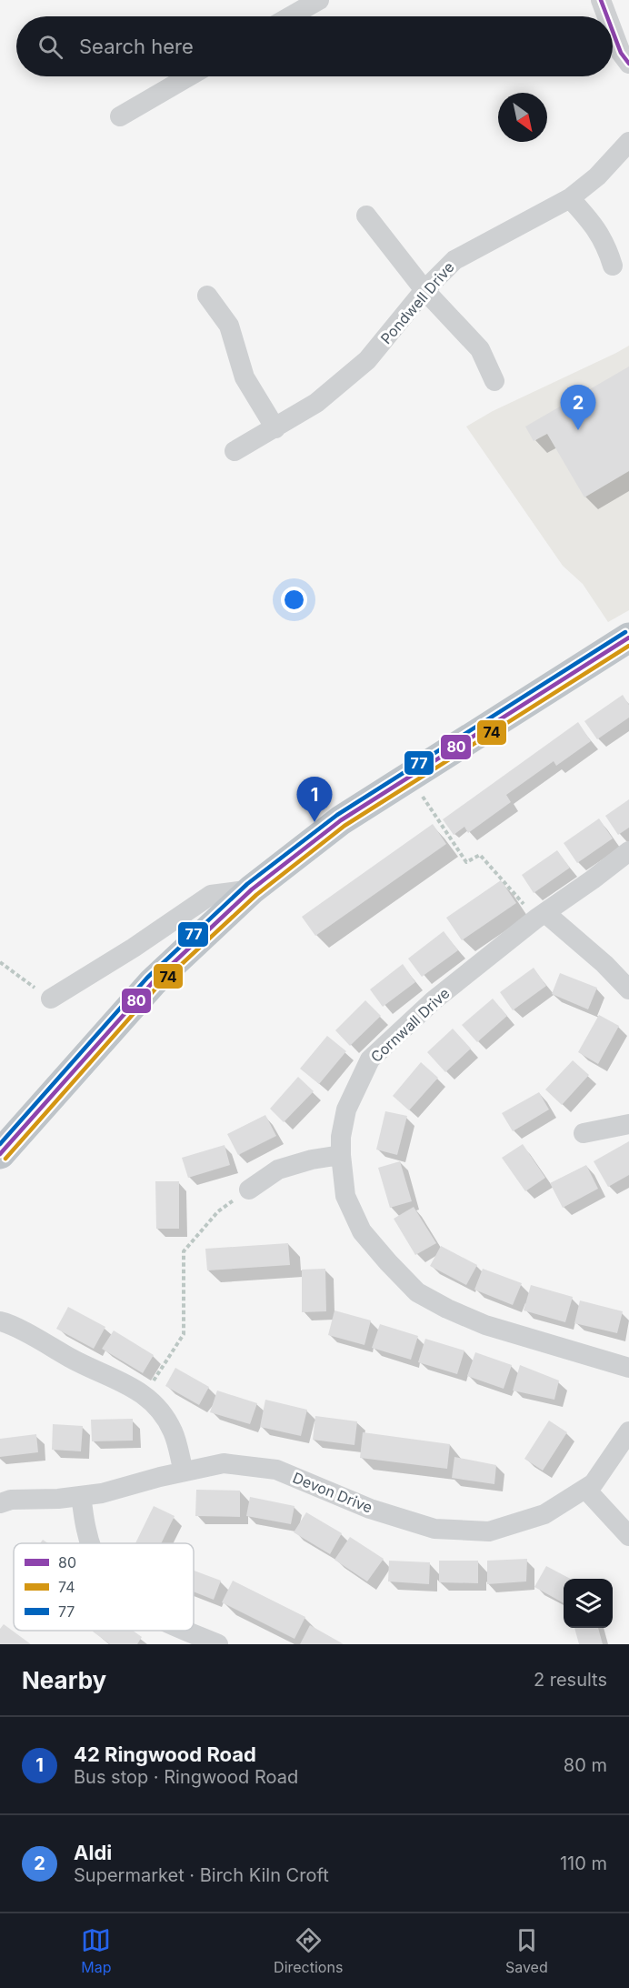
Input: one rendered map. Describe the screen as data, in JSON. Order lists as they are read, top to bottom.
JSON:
{
  "streets": {
    "street": ["Pondwell Drive", "Cornwall Drive", "Devon Drive"]
  },
  "lines": ["transit line 80", "transit line 77", "transit line 74"],
  "legend": ["80", "74", "77"],
  "north": "bottom right",
  "page": {
    "search": "Search here",
    "pins": ["2", "1"],
    "heading": ["Nearby", "2 results"],
    "list": [
      {
        "mark": "1",
        "name": "42 Ringwood Road",
        "note": "Bus stop · Ringwood Road",
        "value": "80 m"
      },
      {
        "mark": "2",
        "name": "Aldi",
        "note": "Supermarket · Birch Kiln Croft",
        "value": "110 m"
      }
    ],
    "nav": ["Map", "Directions", "Saved"]
  }
}
